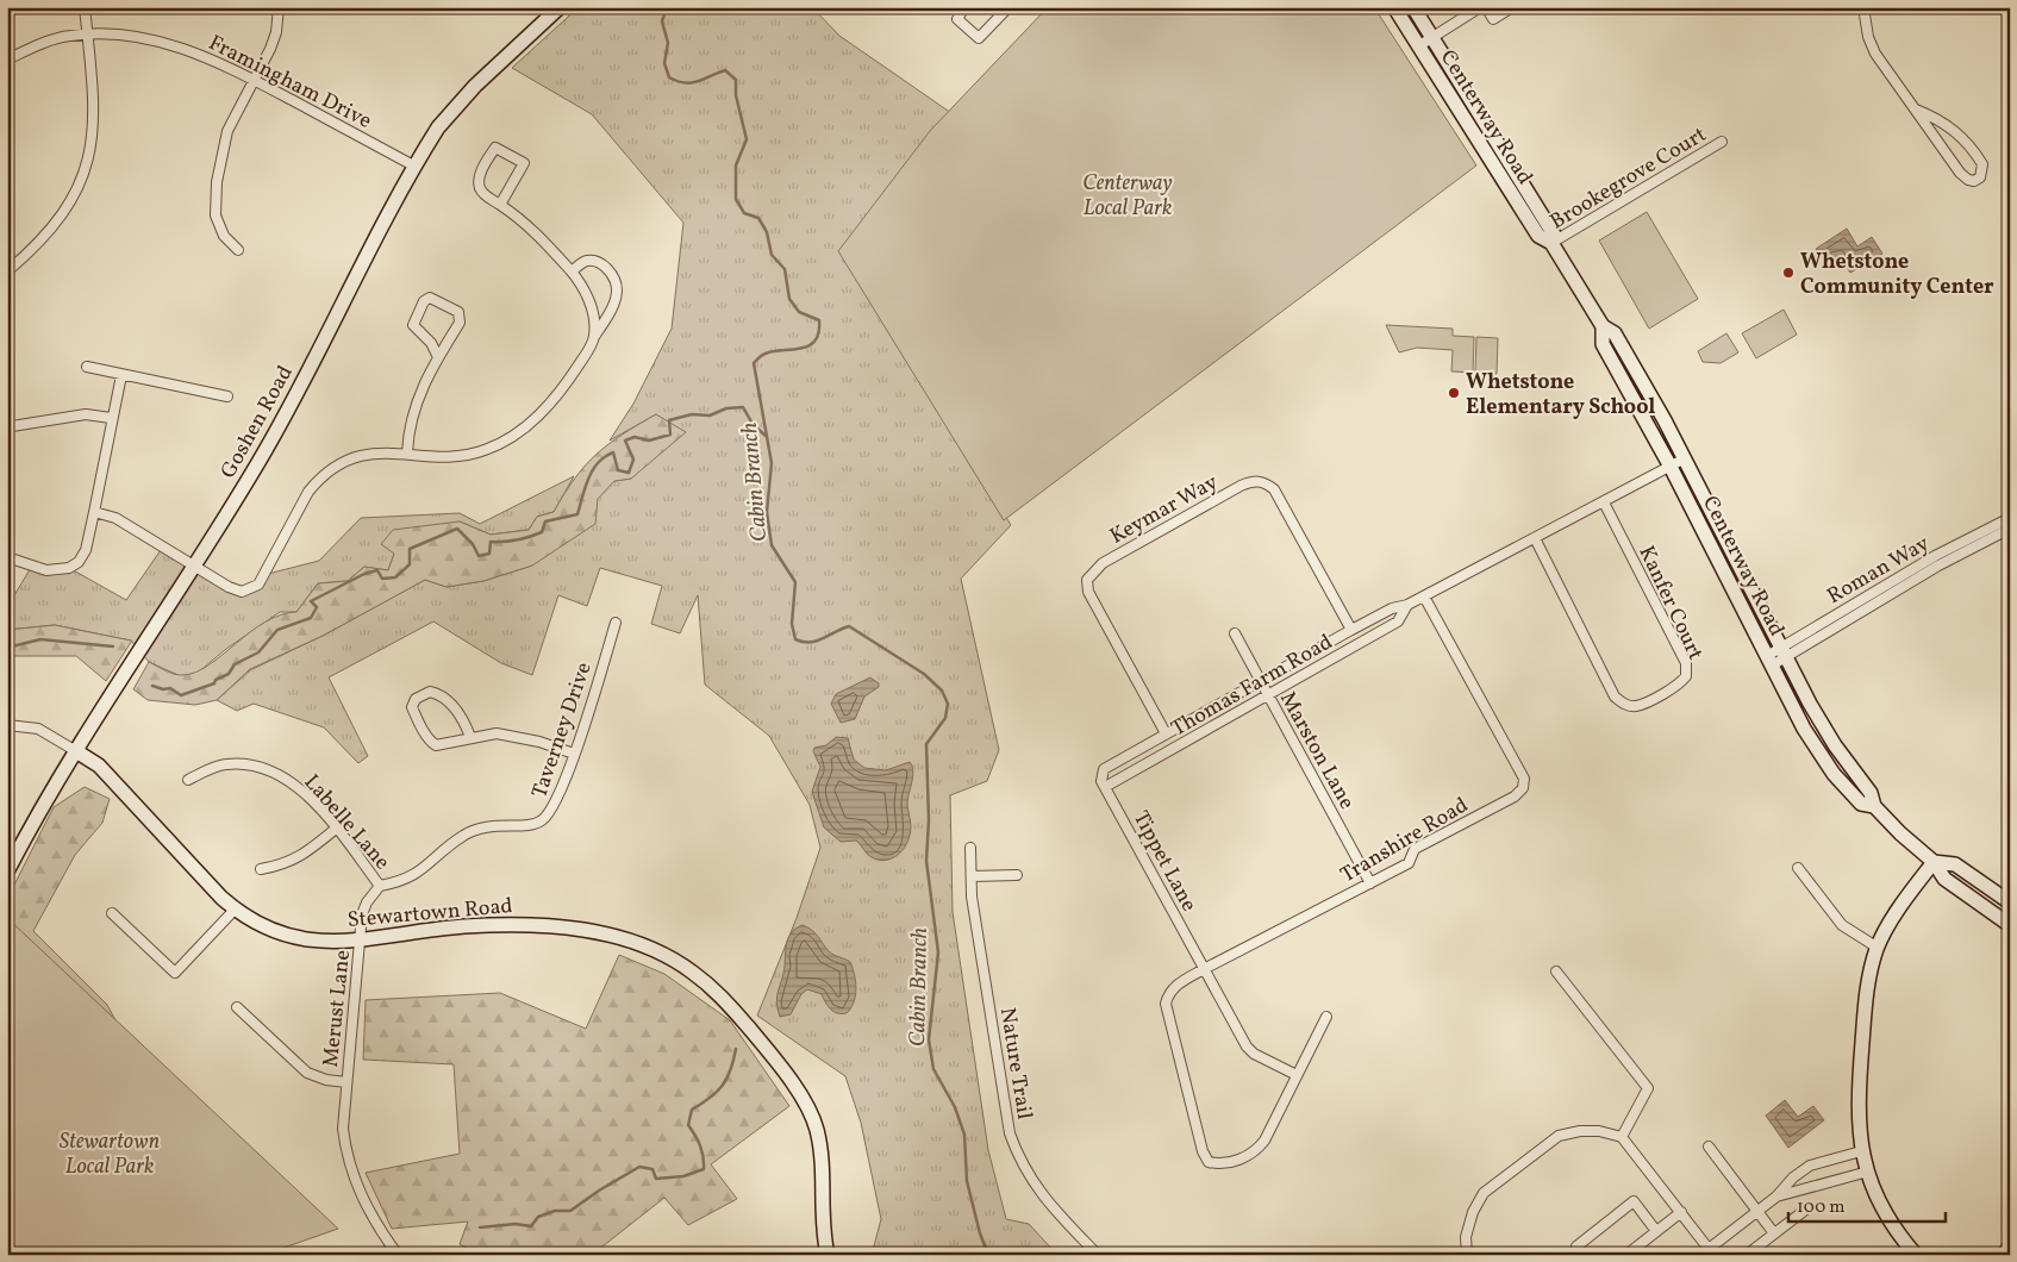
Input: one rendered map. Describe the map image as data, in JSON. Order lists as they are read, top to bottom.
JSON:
{
  "streets": {
    "street": [
      "Framingham Drive",
      "Centerway Road",
      "Brookegrove Court",
      "Goshen Road",
      "Keymar Way",
      "Roman Way",
      "Kanfer Court",
      "Thomas Farm Road",
      "Taverney Drive",
      "Marston Lane",
      "Labelle Lane",
      "Transhire Road",
      "Tippet Lane",
      "Stewartown Road",
      "Merust Lane",
      "Nature Trail"
    ]
  },
  "crossings": [
    ["Framingham Drive", "Goshen Road"],
    ["Centerway Road", "Brookegrove Court"],
    ["Centerway Road", "Roman Way"],
    ["Centerway Road", "Thomas Farm Road"],
    ["Goshen Road", "Stewartown Road"],
    ["Keymar Way", "Thomas Farm Road"],
    ["Kanfer Court", "Thomas Farm Road"],
    ["Thomas Farm Road", "Marston Lane"],
    ["Thomas Farm Road", "Transhire Road"],
    ["Thomas Farm Road", "Tippet Lane"],
    ["Taverney Drive", "Labelle Lane"],
    ["Marston Lane", "Transhire Road"],
    ["Transhire Road", "Tippet Lane"],
    ["Stewartown Road", "Merust Lane"]
  ],
  "water": ["Cabin Branch"],
  "parks": ["Centerway Local Park", "Stewartown Local Park"],
  "places": ["Whetstone Community Center", "Whetstone Elementary School"],
  "scale_bar": "100 m"
}
